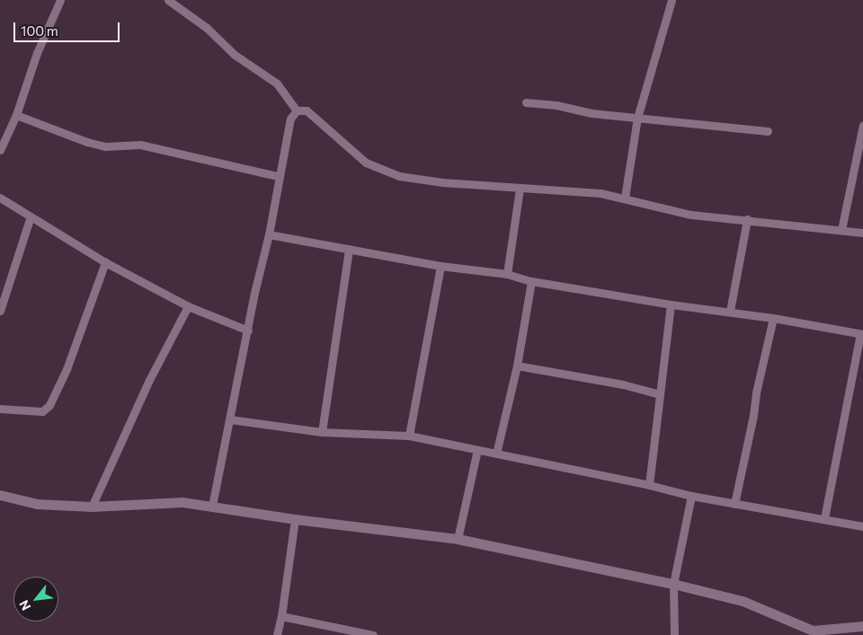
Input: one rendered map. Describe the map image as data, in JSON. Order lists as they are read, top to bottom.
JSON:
{
  "scale_bar": "100 m",
  "north": "bottom left"
}
